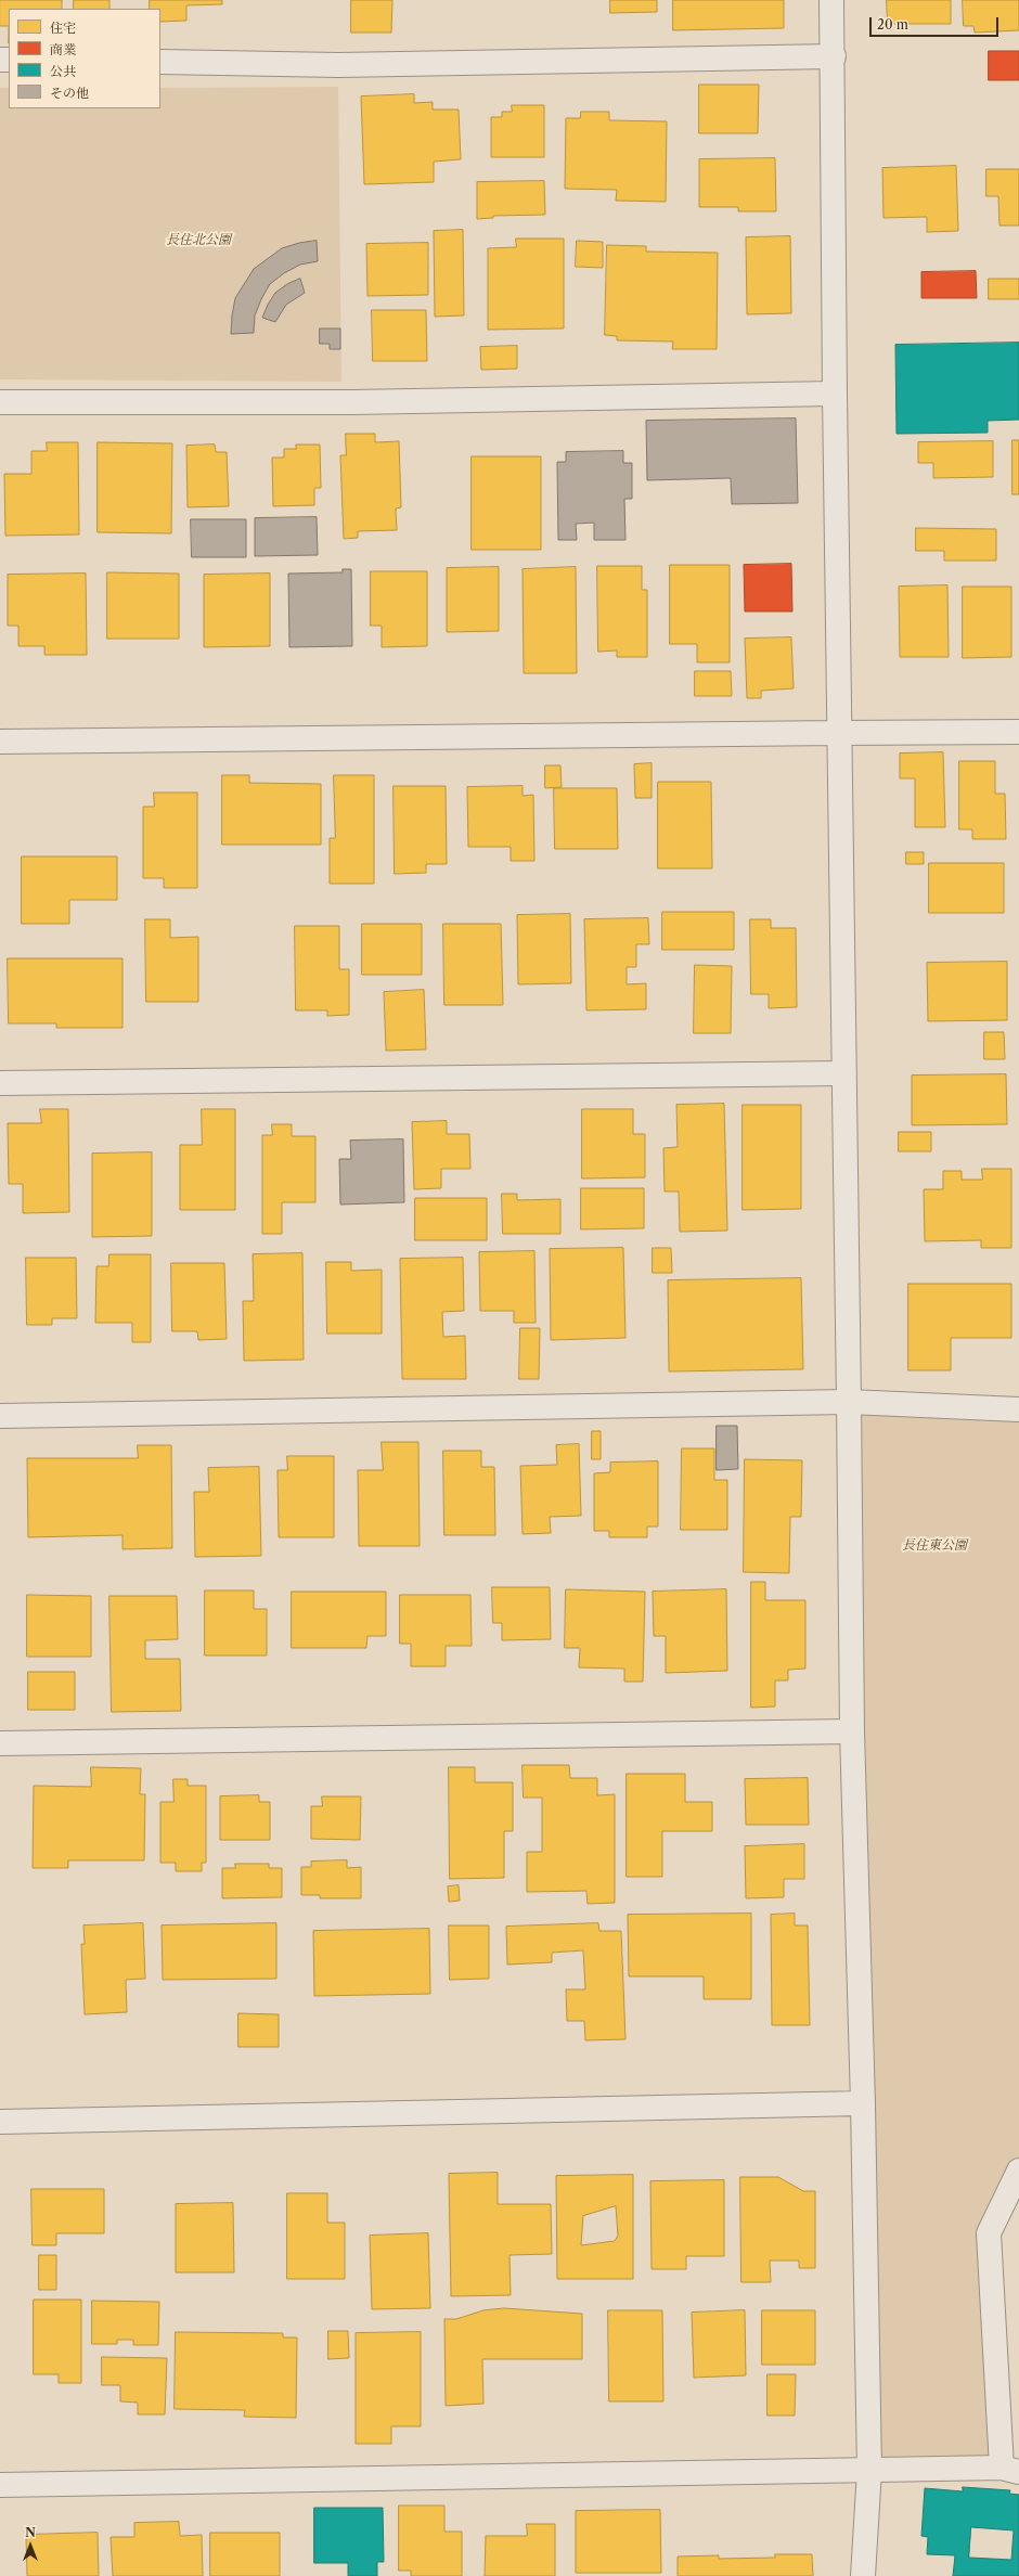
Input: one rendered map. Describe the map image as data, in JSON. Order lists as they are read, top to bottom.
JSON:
{
  "parks": ["長住北公園", "長住東公園"],
  "legend": [
    "住宅",
    "商業",
    "公共",
    "その他"
  ],
  "scale_bar": "20 m",
  "north": "top"
}
